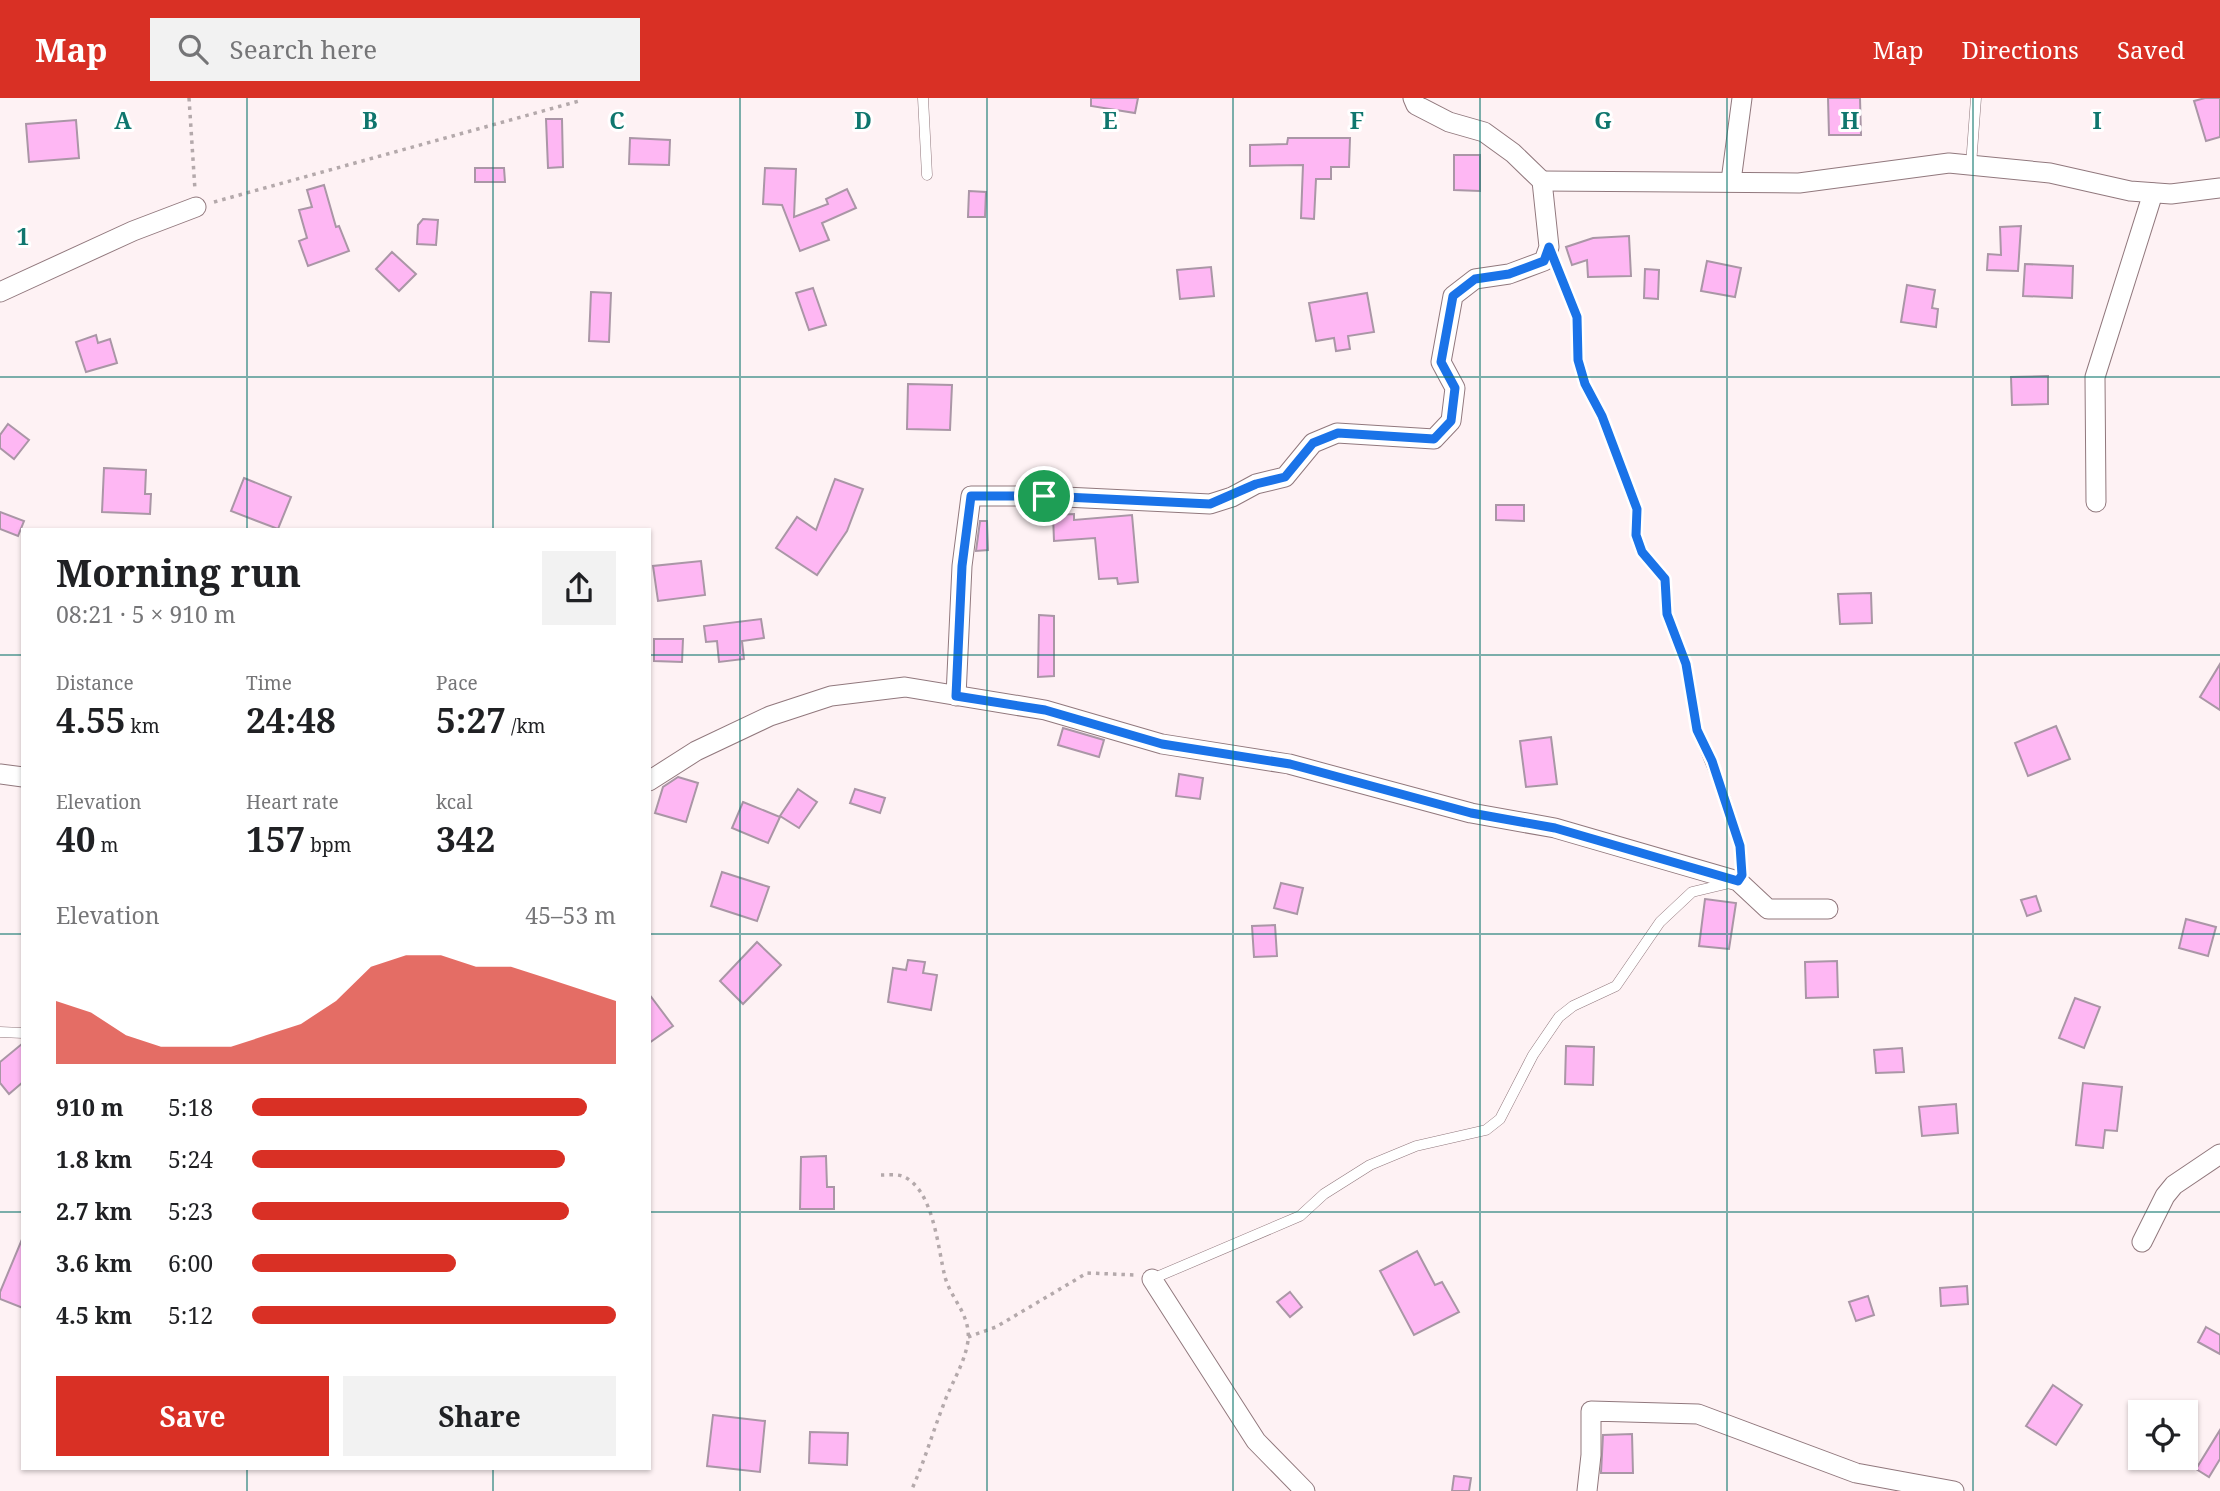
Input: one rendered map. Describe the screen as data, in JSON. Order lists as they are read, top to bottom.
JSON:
{
  "page": {
    "header": "Map",
    "search": "Search here",
    "nav": ["Map", "Directions", "Saved"],
    "heading": ["Morning run", "08:21 · 5 × 910 m"],
    "stats": [
      ["Distance", "4.55 km"],
      ["Time", "24:48"],
      ["Pace", "5:27 /km"],
      ["Elevation", "40 m"],
      ["Heart rate", "157 bpm"],
      ["kcal", "342"]
    ],
    "chart": ["Elevation", "45–53 m"],
    "list": [
      {
        "name": "910 m",
        "note": "5:18"
      },
      {
        "name": "1.8 km",
        "note": "5:24"
      },
      {
        "name": "2.7 km",
        "note": "5:23"
      },
      {
        "name": "3.6 km",
        "note": "6:00"
      },
      {
        "name": "4.5 km",
        "note": "5:12"
      }
    ],
    "buttons": ["Save", "Share"]
  },
  "grid": {
    "columns": [
      "A",
      "B",
      "C",
      "D",
      "E",
      "F",
      "G",
      "H",
      "I"
    ],
    "rows": ["1"]
  }
}
